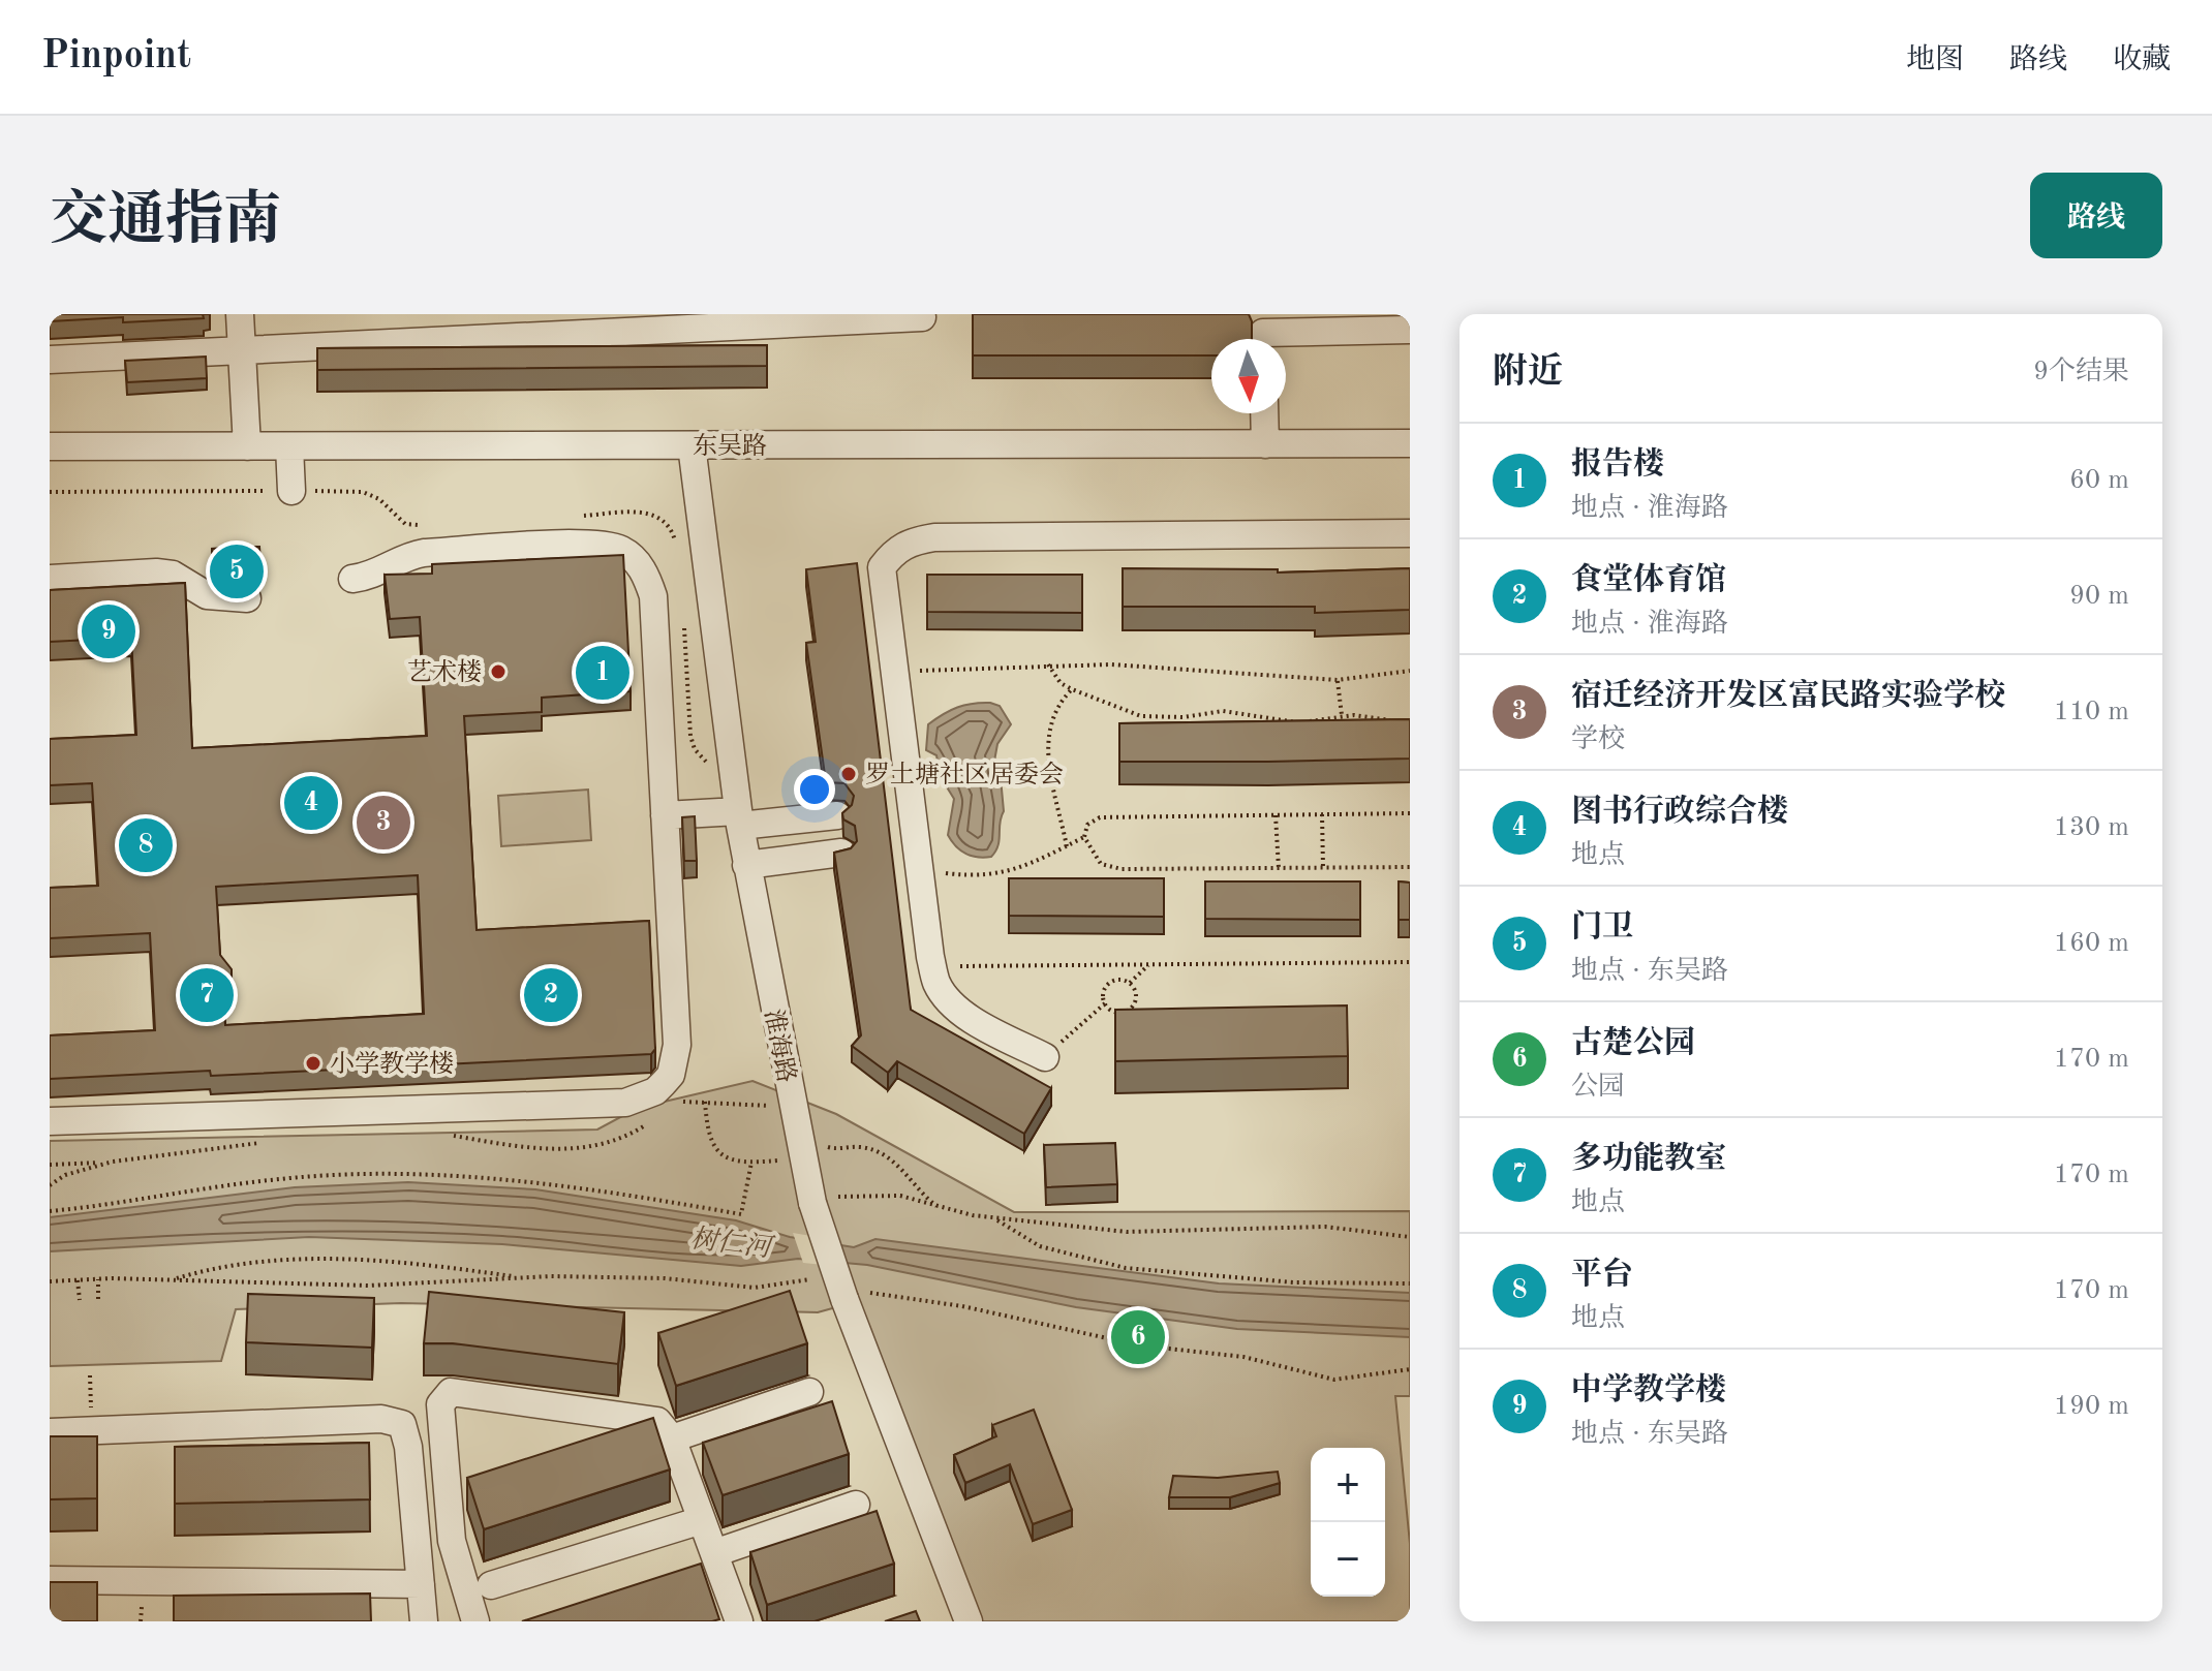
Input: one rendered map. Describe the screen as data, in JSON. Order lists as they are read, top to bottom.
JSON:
{
  "streets": {
    "street": ["东吴路", "淮海路"]
  },
  "crossings": [
    ["东吴路", "淮海路"]
  ],
  "water": ["树仁河"],
  "places": ["艺术楼", "罗土塘社区居委会", "小学教学楼"],
  "north": "bottom",
  "page": {
    "header": "Pinpoint",
    "nav": ["地图", "路线", "收藏"],
    "title": "交通指南",
    "buttons": "路线",
    "heading": ["附近", "9个结果"],
    "list": [
      {
        "mark": "1",
        "name": "报告楼",
        "note": "地点 · 淮海路",
        "value": "60 m"
      },
      {
        "mark": "2",
        "name": "食堂体育馆",
        "note": "地点 · 淮海路",
        "value": "90 m"
      },
      {
        "mark": "3",
        "name": "宿迁经济开发区富民路实验学校",
        "note": "学校",
        "value": "110 m"
      },
      {
        "mark": "4",
        "name": "图书行政综合楼",
        "note": "地点",
        "value": "130 m"
      },
      {
        "mark": "5",
        "name": "门卫",
        "note": "地点 · 东吴路",
        "value": "160 m"
      },
      {
        "mark": "6",
        "name": "古楚公园",
        "note": "公园",
        "value": "170 m"
      },
      {
        "mark": "7",
        "name": "多功能教室",
        "note": "地点",
        "value": "170 m"
      },
      {
        "mark": "8",
        "name": "平台",
        "note": "地点",
        "value": "170 m"
      },
      {
        "mark": "9",
        "name": "中学教学楼",
        "note": "地点 · 东吴路",
        "value": "190 m"
      }
    ],
    "pins": [
      "5",
      "9",
      "1",
      "4",
      "3",
      "8",
      "2",
      "7",
      "6"
    ],
    "map_buttons": ["+", "−"]
  }
}
